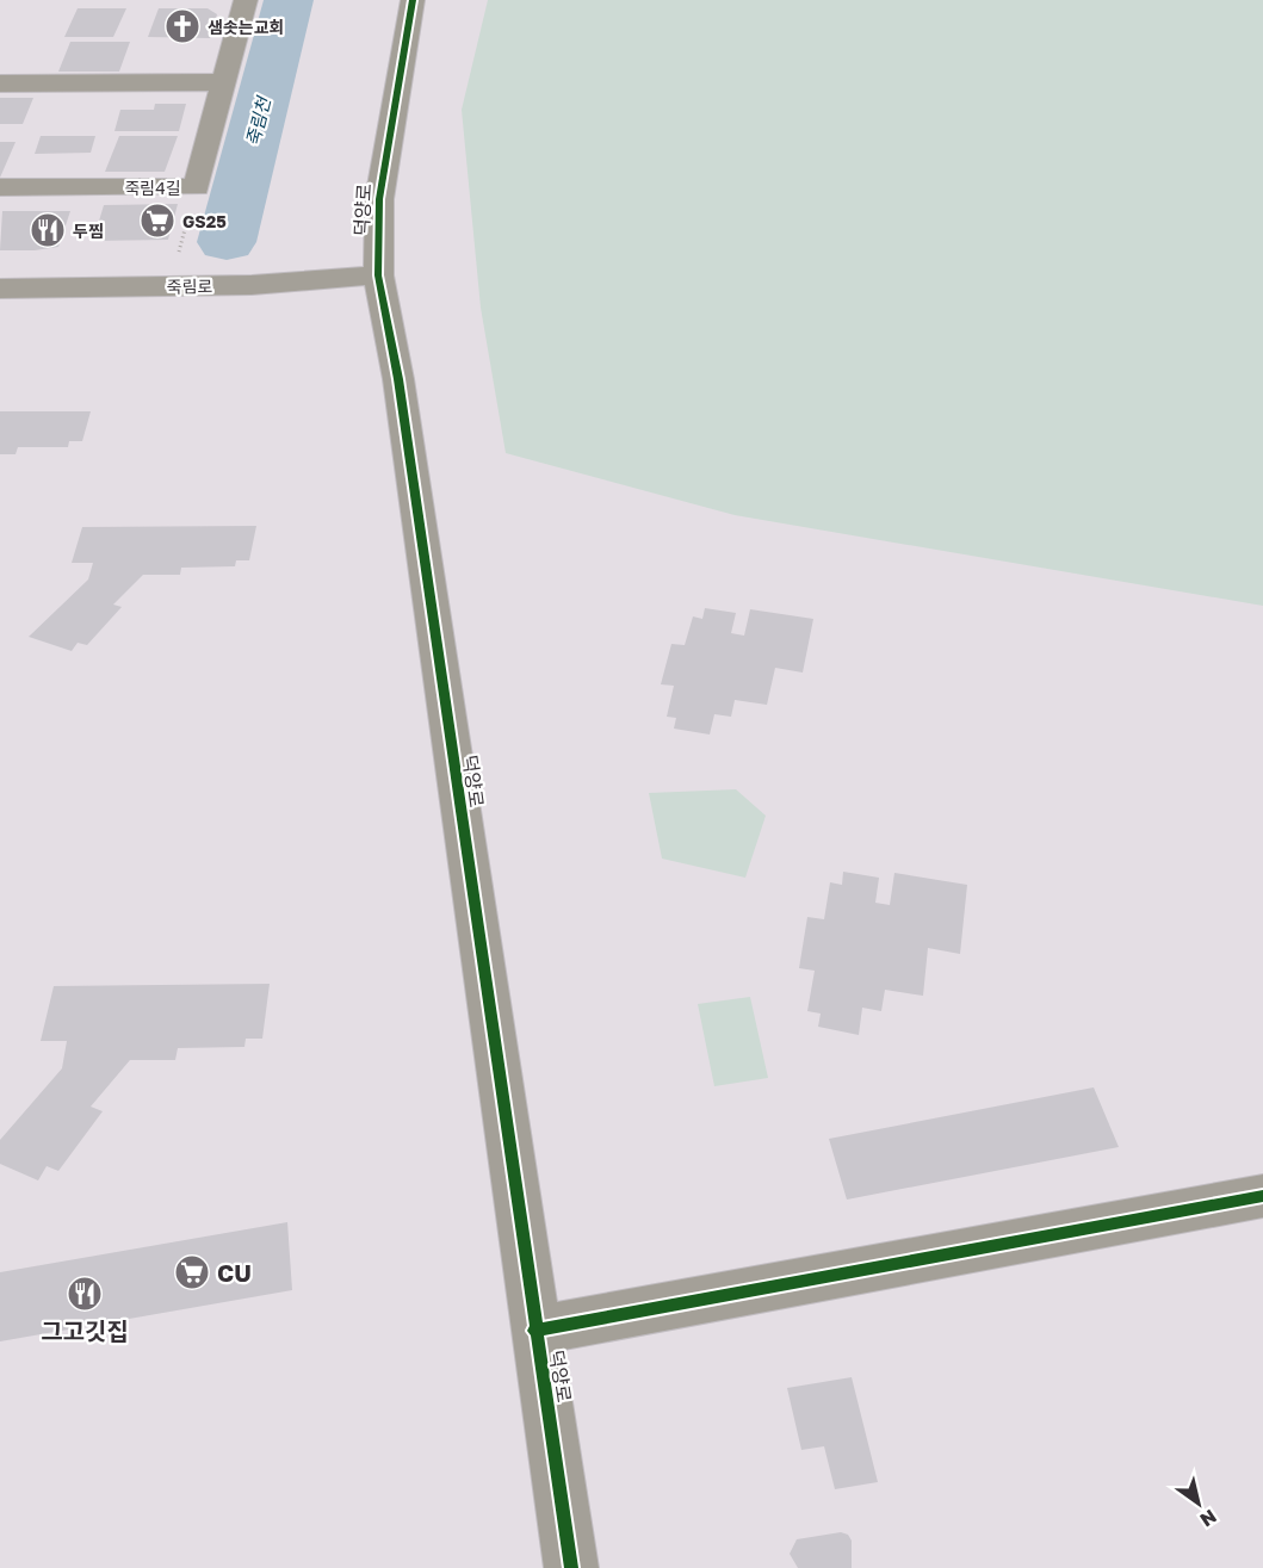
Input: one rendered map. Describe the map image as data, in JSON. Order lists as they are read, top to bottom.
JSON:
{
  "streets": {
    "street": ["죽림4길", "덕양로", "죽림로"]
  },
  "crossings": [
    ["덕양로", "죽림로"]
  ],
  "water": ["죽림천"],
  "places": {
    "church": ["샘솟는교회"],
    "supermarket": ["GS25", "CU"],
    "restaurant": ["두찜", "그고깃집"]
  },
  "north": "bottom right"
}
